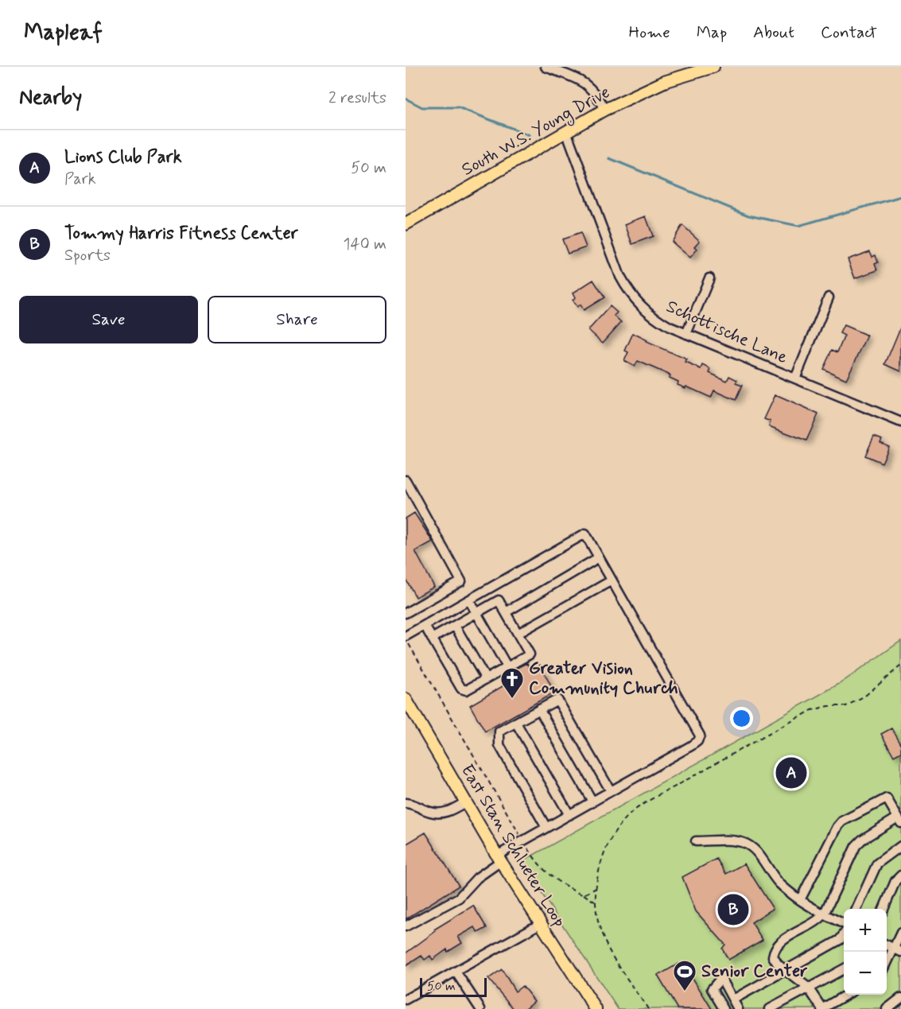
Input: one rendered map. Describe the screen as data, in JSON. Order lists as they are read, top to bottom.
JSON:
{
  "streets": {
    "main road": ["South W.S. Young Drive", "East Stan Schlueter Loop"],
    "street": ["Schottische Lane"]
  },
  "crossings": [
    ["South W.S. Young Drive", "Schottische Lane"]
  ],
  "places": {
    "church": ["Greater Vision Community Church"],
    "sports": ["Senior Center"]
  },
  "scale_bar": "50 m",
  "page": {
    "header": "Mapleaf",
    "nav": [
      "Home",
      "Map",
      "About",
      "Contact"
    ],
    "heading": ["Nearby", "2 results"],
    "list": [
      {
        "mark": "A",
        "name": "Lions Club Park",
        "note": "Park",
        "value": "50 m"
      },
      {
        "mark": "B",
        "name": "Tommy Harris Fitness Center",
        "note": "Sports",
        "value": "140 m"
      }
    ],
    "buttons": ["Save", "Share"],
    "pins": ["A", "B"],
    "map_buttons": ["+", "−"],
    "scale": "50 m"
  }
}
